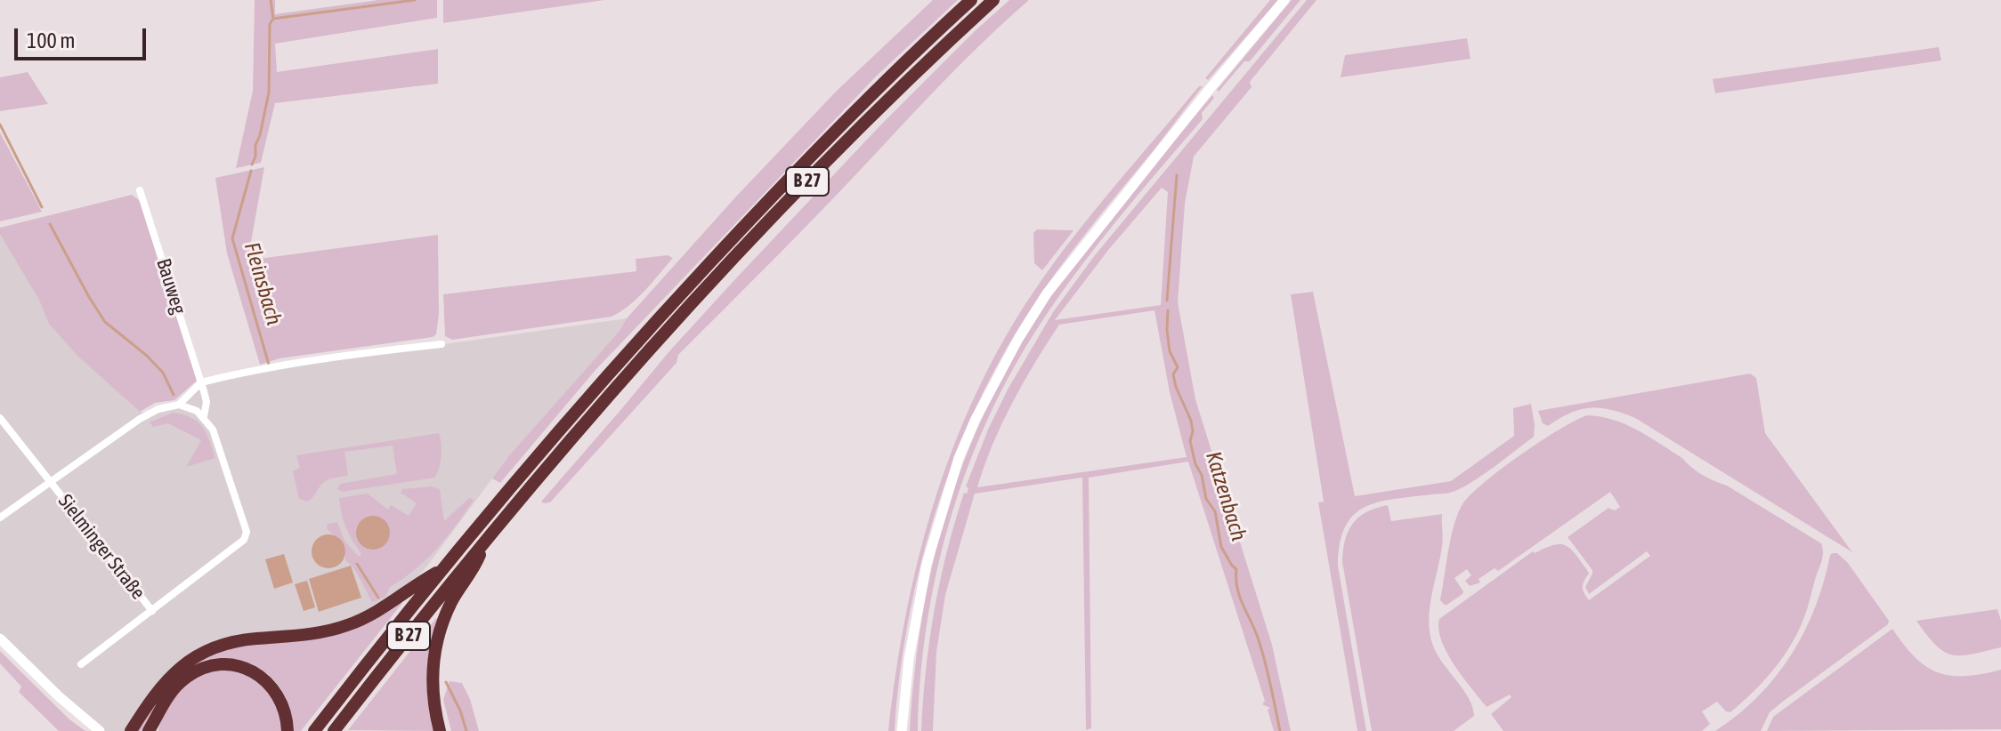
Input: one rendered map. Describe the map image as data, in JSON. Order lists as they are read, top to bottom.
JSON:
{
  "streets": {
    "highway": ["B 27"],
    "street": ["Bauweg", "Sielminger Straße"]
  },
  "crossings": [
    ["Bauweg", "Sielminger Straße"]
  ],
  "water": ["Fleinsbach", "Katzenbach"],
  "scale_bar": "100 m"
}
